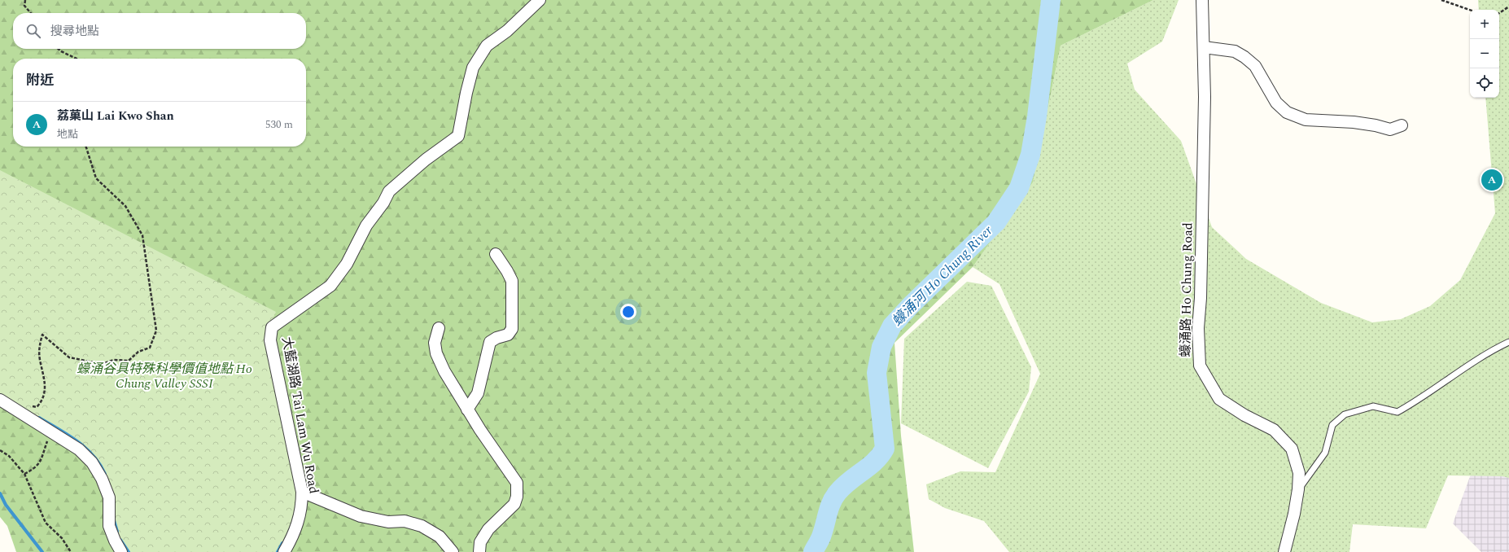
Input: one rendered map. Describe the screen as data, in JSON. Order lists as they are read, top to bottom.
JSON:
{
  "streets": {
    "street": ["蠔涌路 Ho Chung Road", "大藍湖路 Tai Lam Wu Road"]
  },
  "water": ["蠔涌河 Ho Chung River"],
  "parks": ["蠔涌谷具特殊科學價值地點 Ho Chung Valley SSSI"],
  "page": {
    "map_buttons": ["+", "−"],
    "search": "搜尋地點",
    "heading": "附近",
    "list": [
      {
        "mark": "A",
        "name": "荔菓山 Lai Kwo Shan",
        "note": "地點",
        "value": "530 m"
      }
    ],
    "pins": "A"
  }
}
